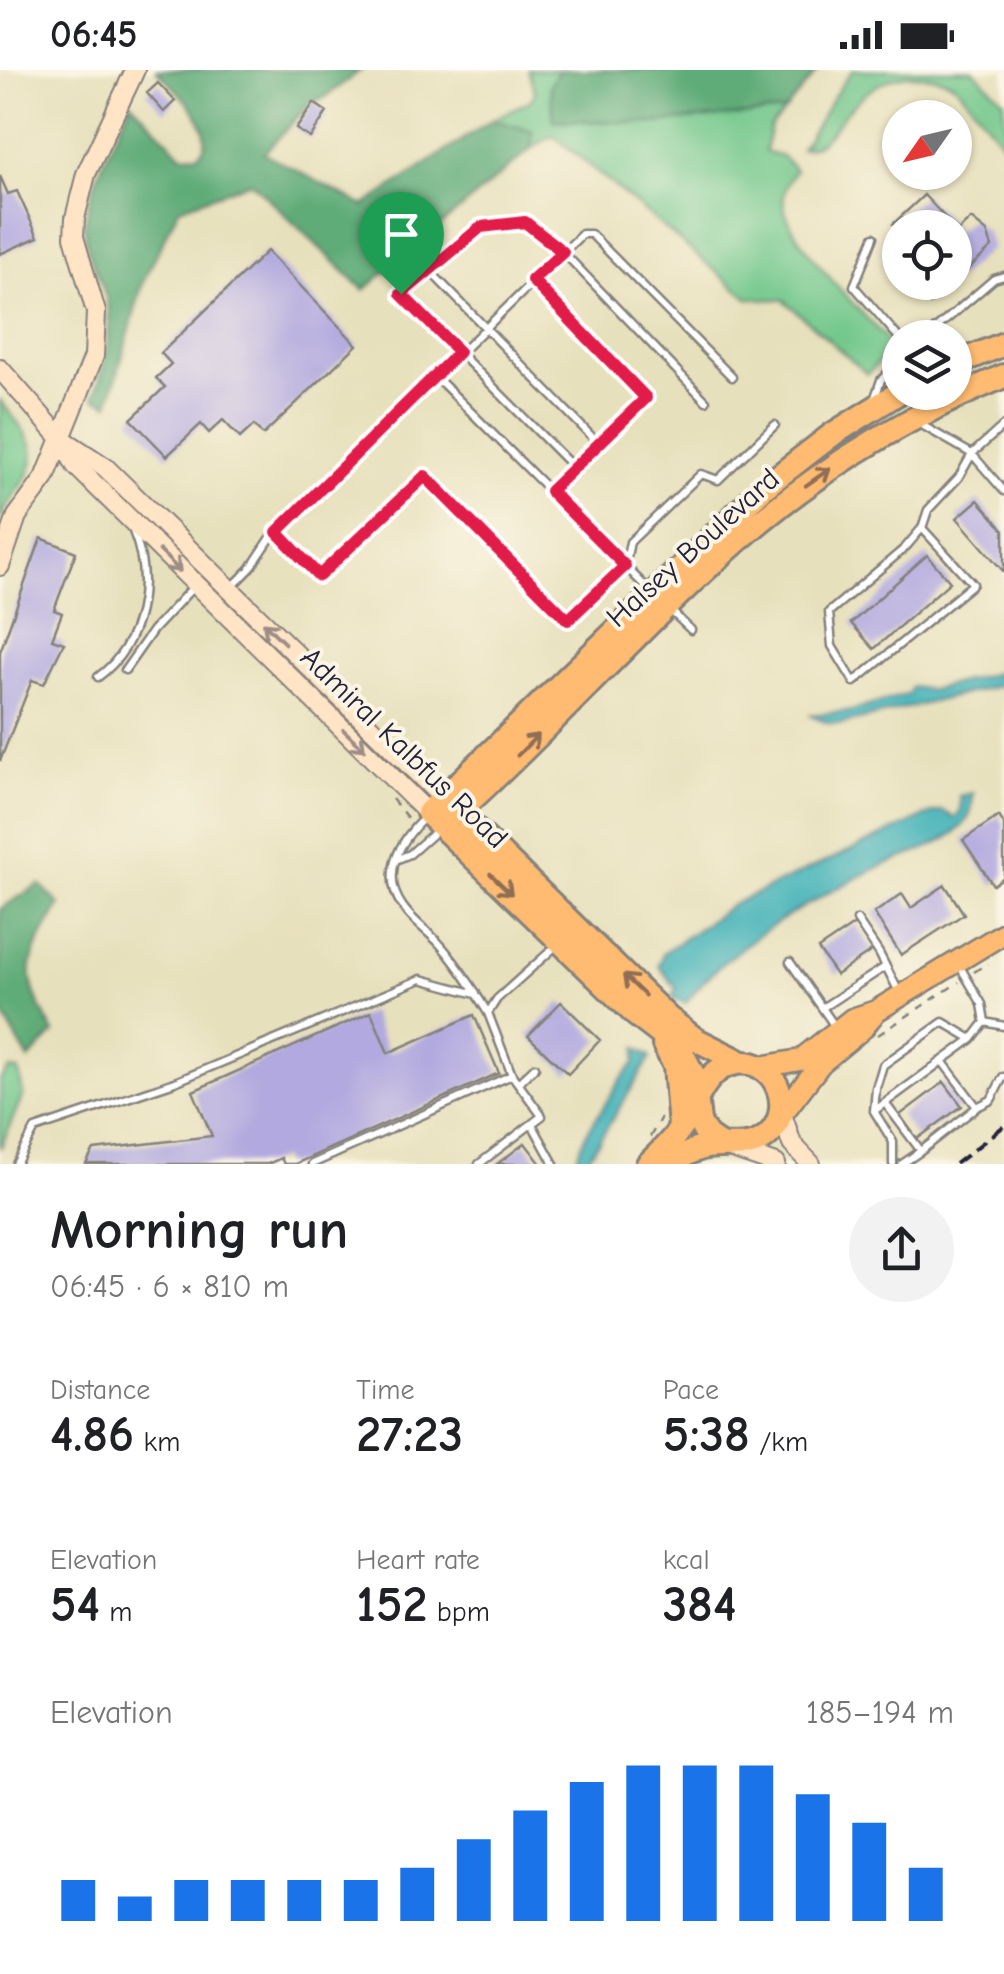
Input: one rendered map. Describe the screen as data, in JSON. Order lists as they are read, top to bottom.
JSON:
{
  "streets": {
    "highway": ["Halsey Boulevard", "Admiral Kalbfus Road"]
  },
  "crossings": [
    ["Halsey Boulevard", "Admiral Kalbfus Road"]
  ],
  "north": "bottom left",
  "page": {
    "status": "06:45",
    "heading": ["Morning run", "06:45 · 6 × 810 m"],
    "stats": [
      ["Distance", "4.86 km"],
      ["Time", "27:23"],
      ["Pace", "5:38 /km"],
      ["Elevation", "54 m"],
      ["Heart rate", "152 bpm"],
      ["kcal", "384"]
    ],
    "chart": ["Elevation", "185–194 m"]
  }
}
